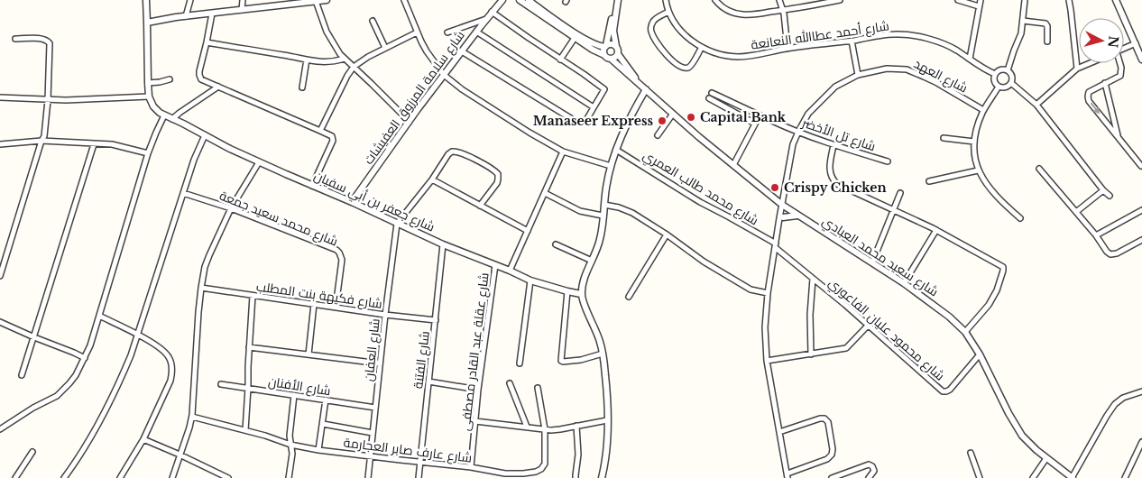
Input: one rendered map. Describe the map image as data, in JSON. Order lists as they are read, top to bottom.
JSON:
{
  "streets": {
    "street": [
      "شارع أحمد عطاالله النعانعة",
      "شارع العهد",
      "شارع سلامة المرزوق العفيشات",
      "شارع تل الأخضر",
      "شارع محمد طالب العمري",
      "شارع جعفر بن أبي سفيان",
      "شارع محمد سعيد جمعة",
      "شارع سعيد محمد العبادي",
      "شارع فكيهة بنت المطلب",
      "شارع محمود عليان الفاعوري",
      "شارع العفان",
      "شارع عقلة عبد القادر مصطفى",
      "شارع الفتنة",
      "شارع الأفنان",
      "شارع عارف صابر العجارمة"
    ]
  },
  "crossings": [
    ["شارع العهد", "شارع تل الأخضر"],
    ["شارع العهد", "شارع محمد طالب العمري"],
    ["شارع العهد", "شارع سعيد محمد العبادي"],
    ["شارع العهد", "شارع محمود عليان الفاعوري"],
    ["شارع سلامة المرزوق العفيشات", "شارع جعفر بن أبي سفيان"],
    ["شارع محمد طالب العمري", "شارع محمود عليان الفاعوري"],
    ["شارع جعفر بن أبي سفيان", "شارع العفان"],
    ["شارع جعفر بن أبي سفيان", "شارع عقلة عبد القادر مصطفى"],
    ["شارع جعفر بن أبي سفيان", "شارع الفتنة"],
    ["شارع محمد سعيد جمعة", "شارع فكيهة بنت المطلب"],
    ["شارع سعيد محمد العبادي", "شارع محمود عليان الفاعوري"],
    ["شارع فكيهة بنت المطلب", "شارع العفان"],
    ["شارع فكيهة بنت المطلب", "شارع الفتنة"],
    ["شارع العفان", "شارع الأفنان"],
    ["شارع العفان", "شارع عارف صابر العجارمة"],
    ["شارع عقلة عبد القادر مصطفى", "شارع عارف صابر العجارمة"],
    ["شارع الفتنة", "شارع عارف صابر العجارمة"]
  ],
  "places": ["Capital Bank", "Manaseer Express", "Crispy Chicken"],
  "north": "right"
}
